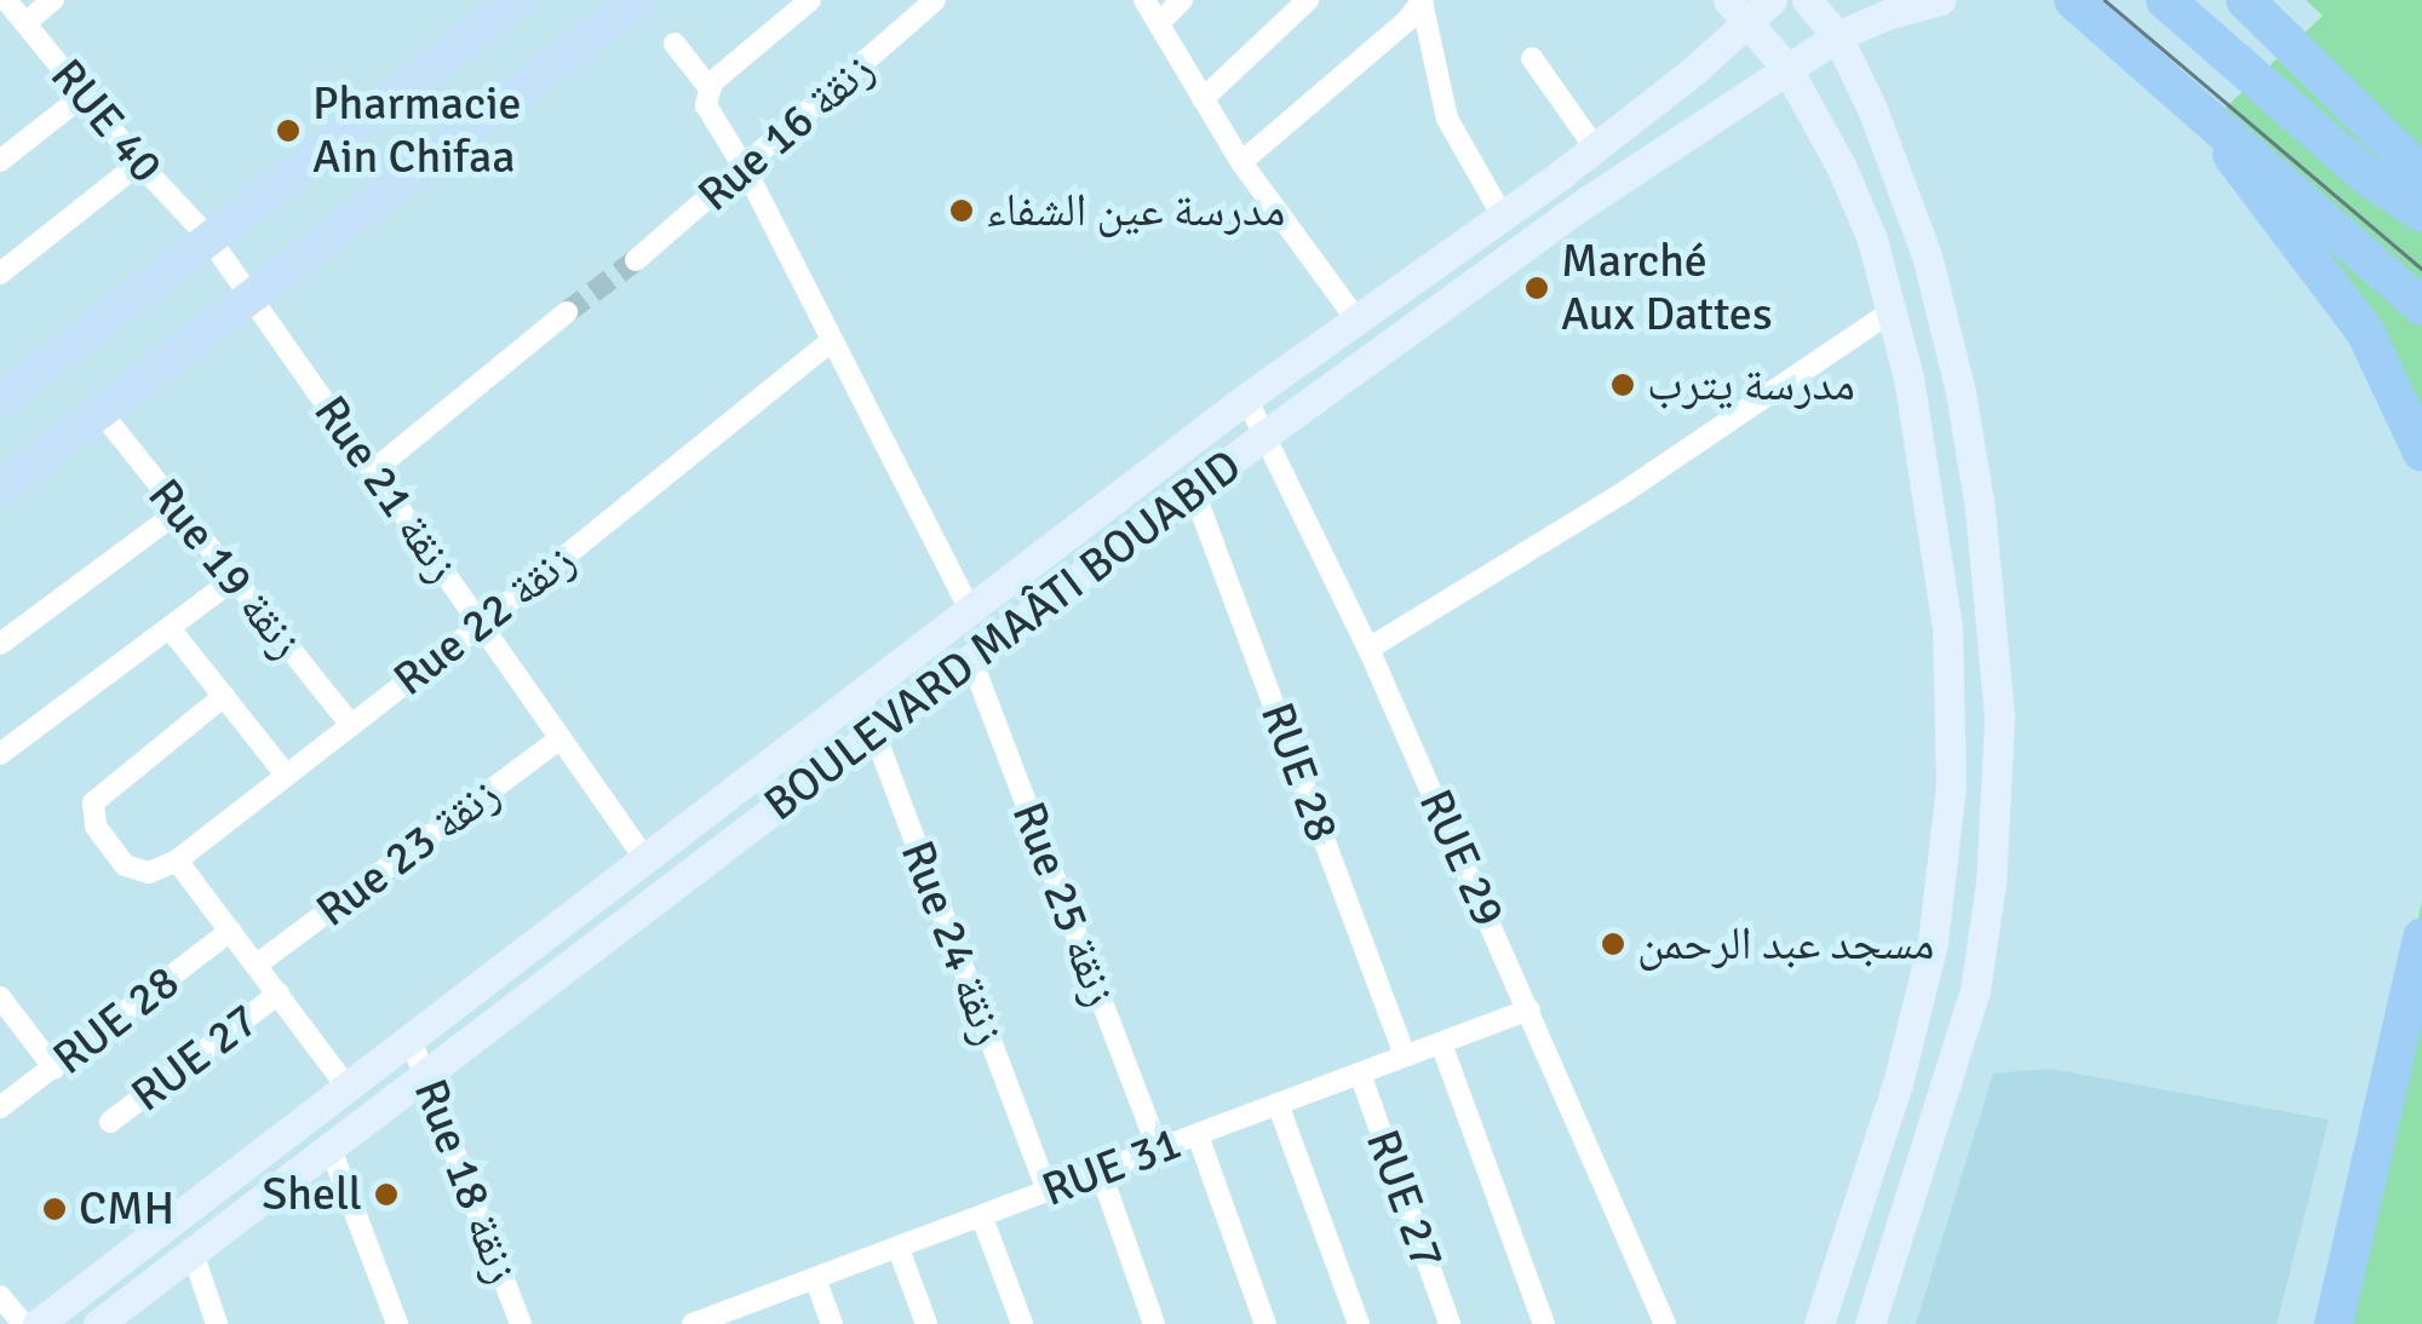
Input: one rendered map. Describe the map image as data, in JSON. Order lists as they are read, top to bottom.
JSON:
{
  "streets": {
    "street": [
      "RUE 40",
      "Rue 16 زنقة",
      "Rue 21 زنقة",
      "Rue 19 زنقة",
      "Rue 22 زنقة",
      "BOULEVARD MAÂTI BOUABID",
      "RUE 28",
      "Rue 23 زنقة",
      "RUE 29",
      "Rue 25 زنقة",
      "Rue 24 زنقة",
      "RUE 27",
      "RUE 31",
      "Rue 18 زنقة"
    ]
  },
  "crossings": [
    ["RUE 40", "Rue 21 زنقة"],
    ["Rue 21 زنقة", "Rue 22 زنقة"],
    ["Rue 21 زنقة", "BOULEVARD MAÂTI BOUABID"],
    ["Rue 21 زنقة", "Rue 23 زنقة"],
    ["Rue 19 زنقة", "Rue 22 زنقة"],
    ["BOULEVARD MAÂTI BOUABID", "RUE 28"],
    ["BOULEVARD MAÂTI BOUABID", "RUE 29"],
    ["BOULEVARD MAÂTI BOUABID", "Rue 25 زنقة"],
    ["BOULEVARD MAÂTI BOUABID", "Rue 24 زنقة"],
    ["BOULEVARD MAÂTI BOUABID", "Rue 18 زنقة"],
    ["RUE 28", "RUE 31"],
    ["RUE 29", "RUE 31"],
    ["Rue 25 زنقة", "RUE 31"],
    ["Rue 24 زنقة", "RUE 31"],
    ["RUE 27", "RUE 31"]
  ],
  "places": [
    "Pharmacie Ain Chifaa",
    "مدرسة عين الشفاء",
    "Marché Aux Dattes",
    "مدرسة يترب",
    "مسجد عبد الرحمن",
    "Shell",
    "CMH"
  ]
}
